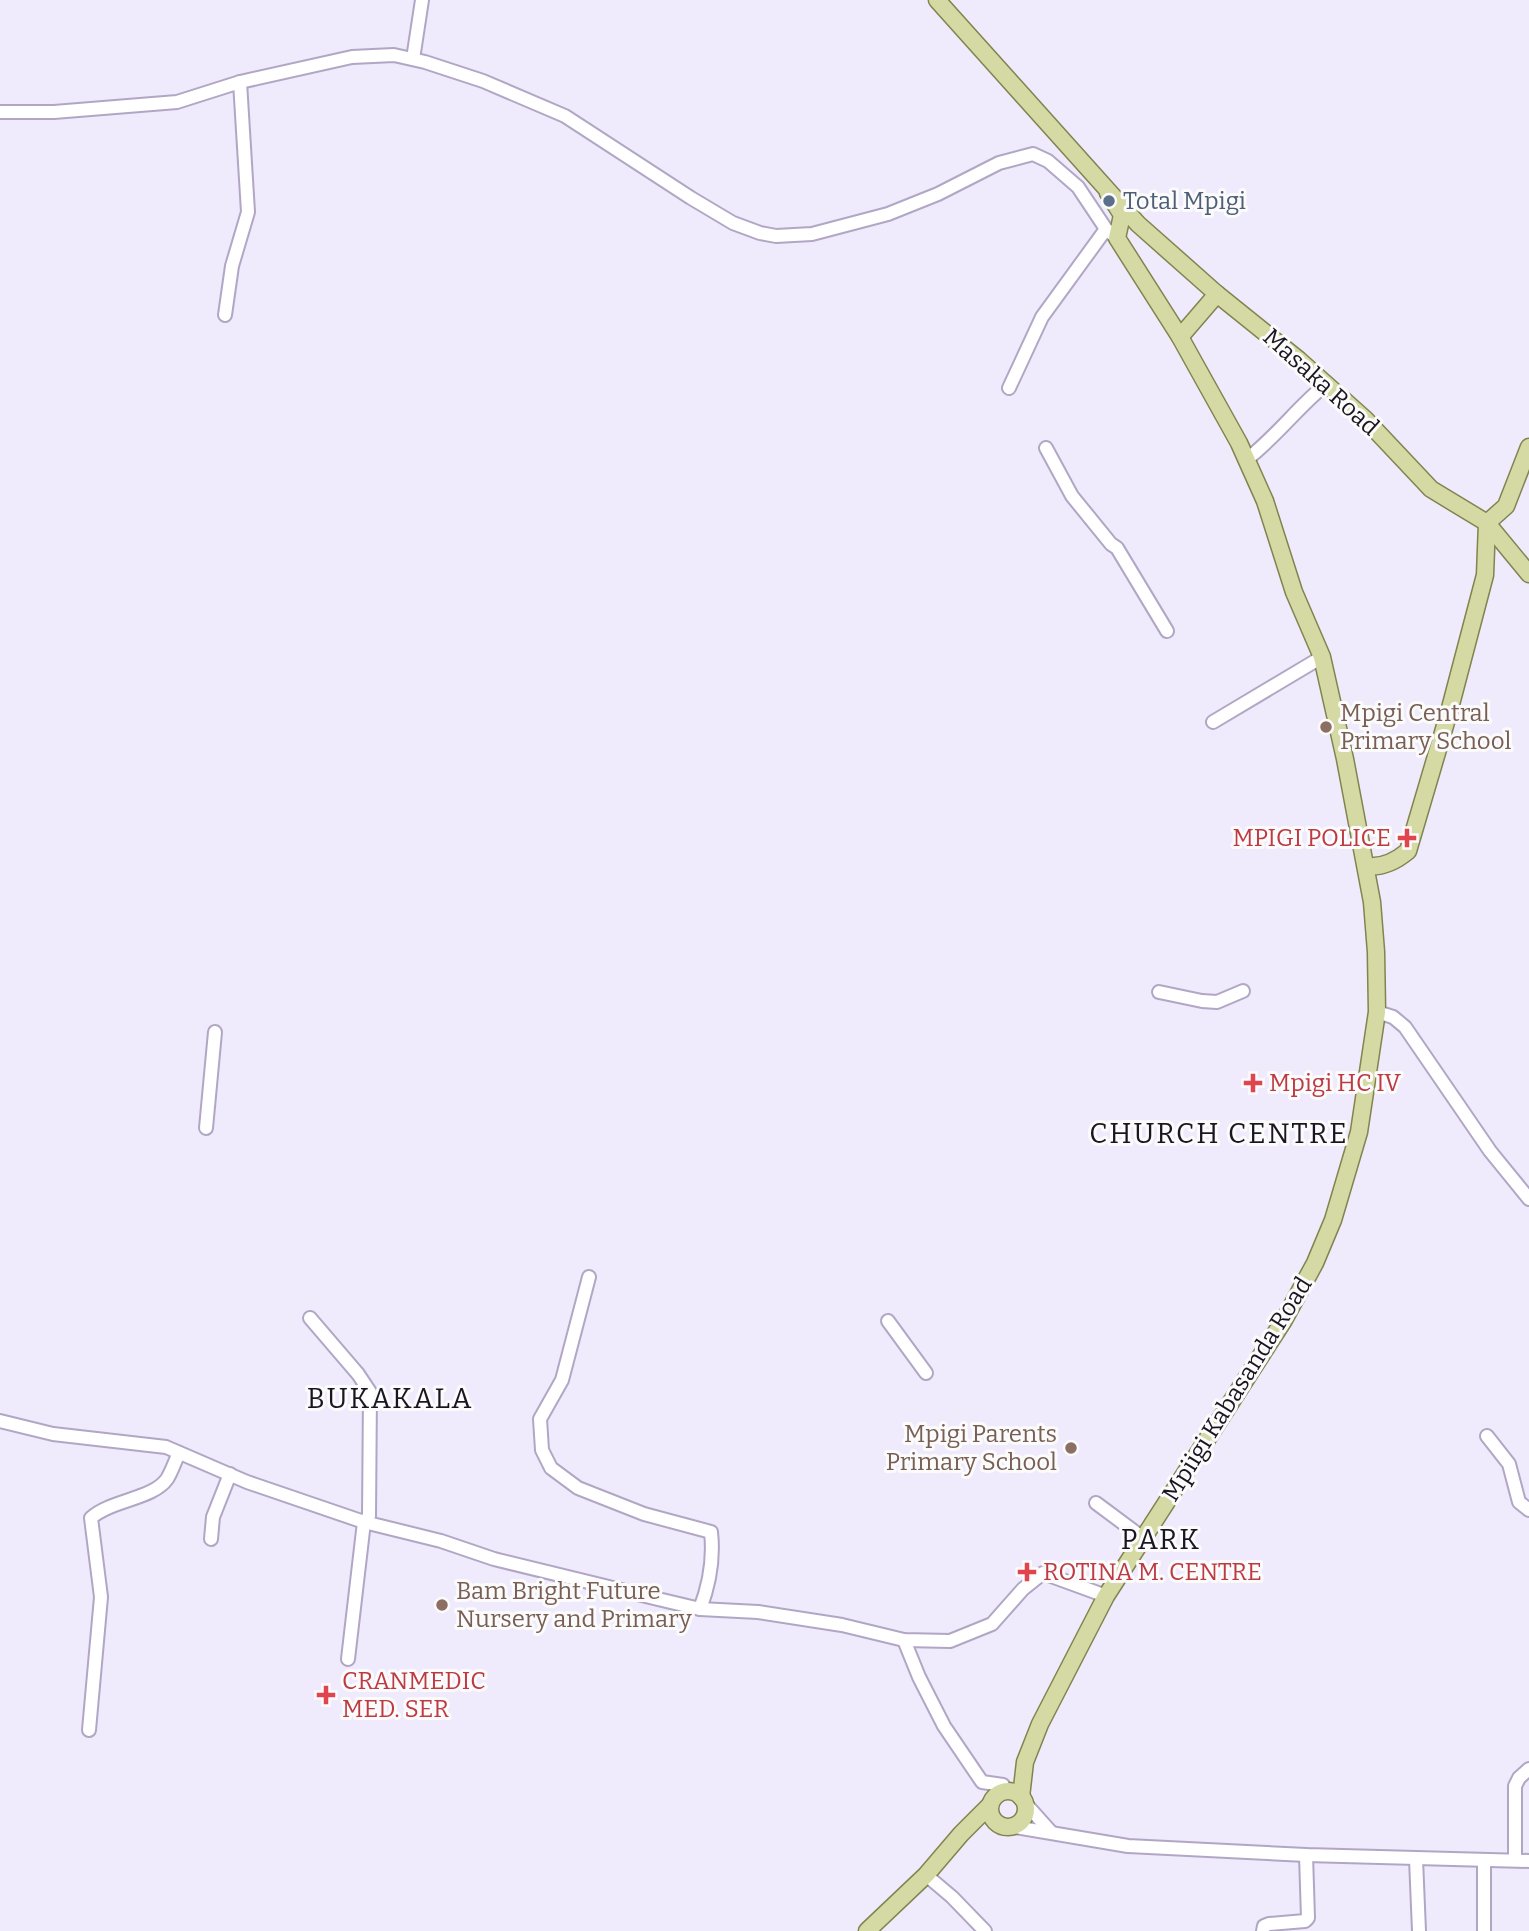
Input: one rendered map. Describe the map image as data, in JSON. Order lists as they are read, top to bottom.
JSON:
{
  "streets": {
    "main road": ["Masaka Road", "Mpiigi Kabasanda Road"]
  },
  "districts": ["CHURCH CENTRE", "BUKAKALA", "PARK"],
  "places": {
    "other": [
      "Total Mpigi",
      "Mpigi Central Primary School",
      "Mpigi Parents Primary School",
      "Bam Bright Future Nursery and Primary"
    ],
    "health": [
      "MPIGI POLICE",
      "Mpigi HC IV",
      "ROTINA M. CENTRE",
      "CRANMEDIC MED. SER"
    ]
  }
}
